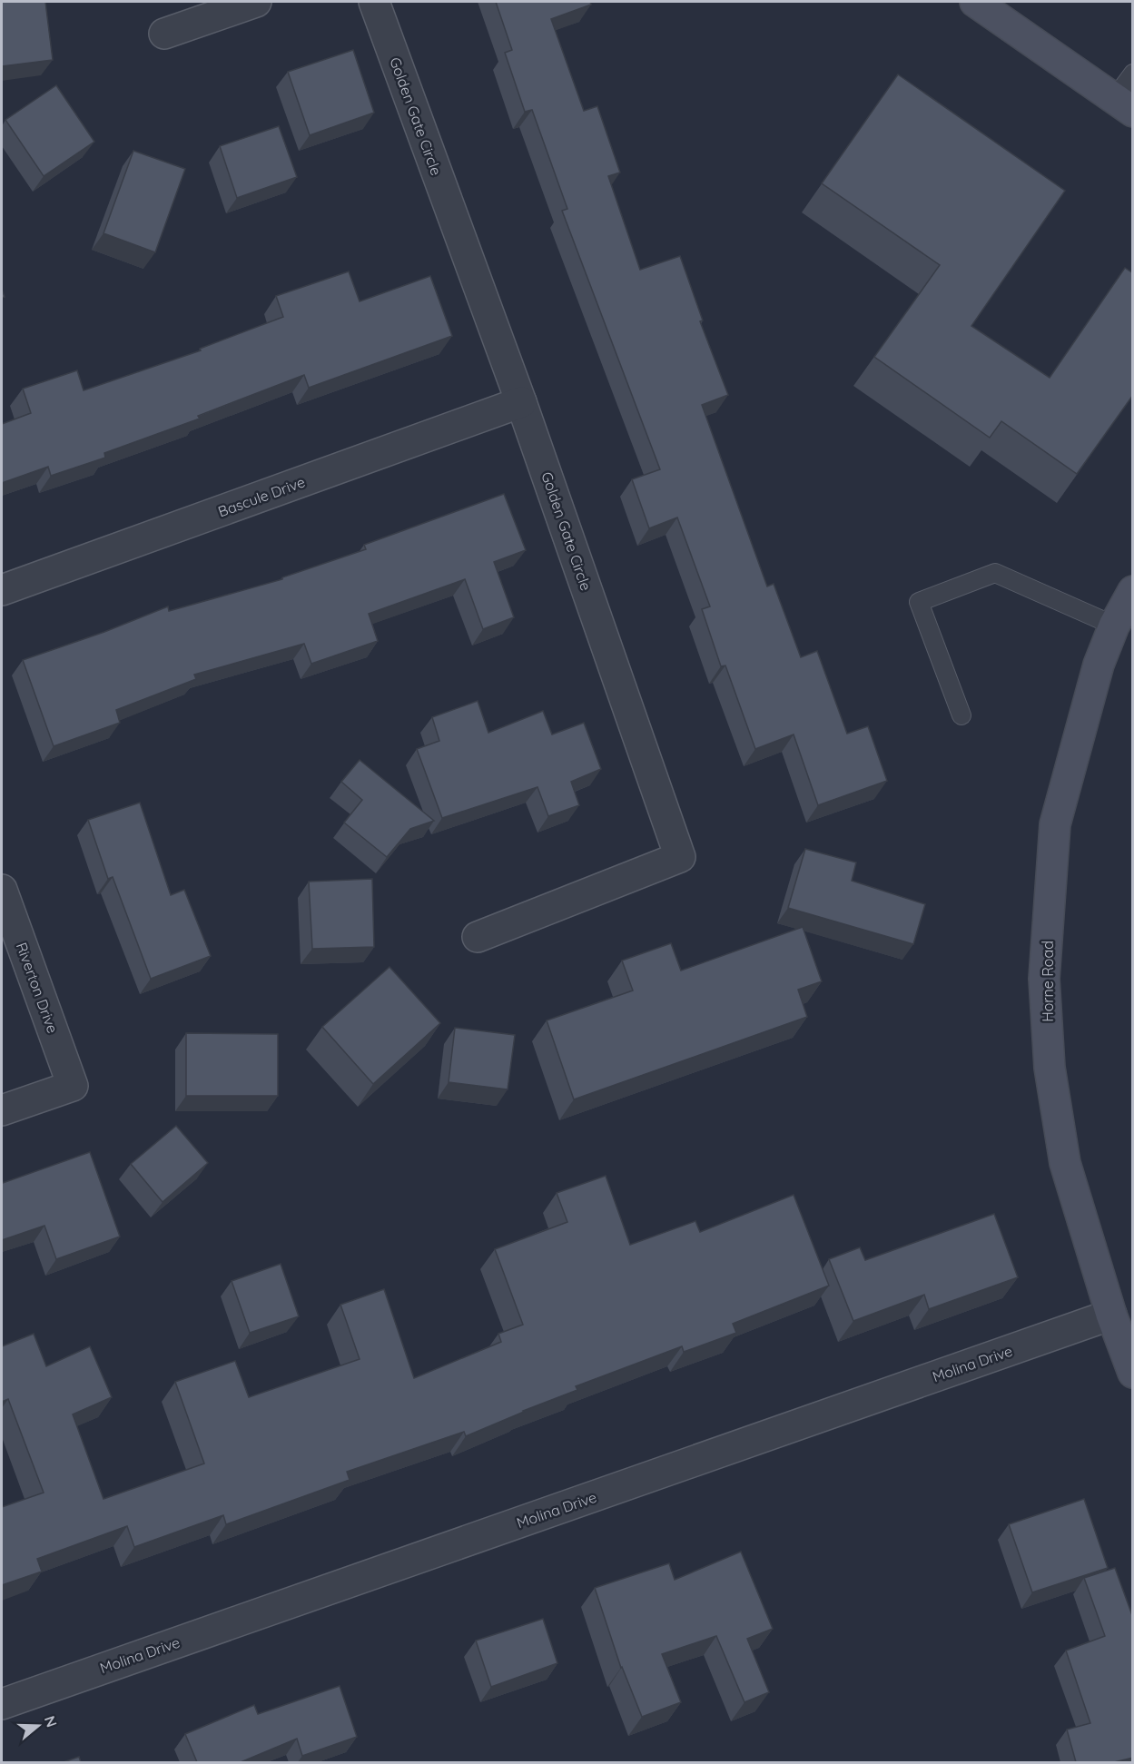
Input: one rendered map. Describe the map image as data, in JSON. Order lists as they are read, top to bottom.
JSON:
{
  "streets": {
    "main road": ["Horne Road"],
    "street": [
      "Golden Gate Circle",
      "Bascule Drive",
      "Riverton Drive",
      "Molina Drive"
    ]
  },
  "crossings": [
    ["Golden Gate Circle", "Bascule Drive"],
    ["Horne Road", "Molina Drive"]
  ],
  "north": "right"
}
